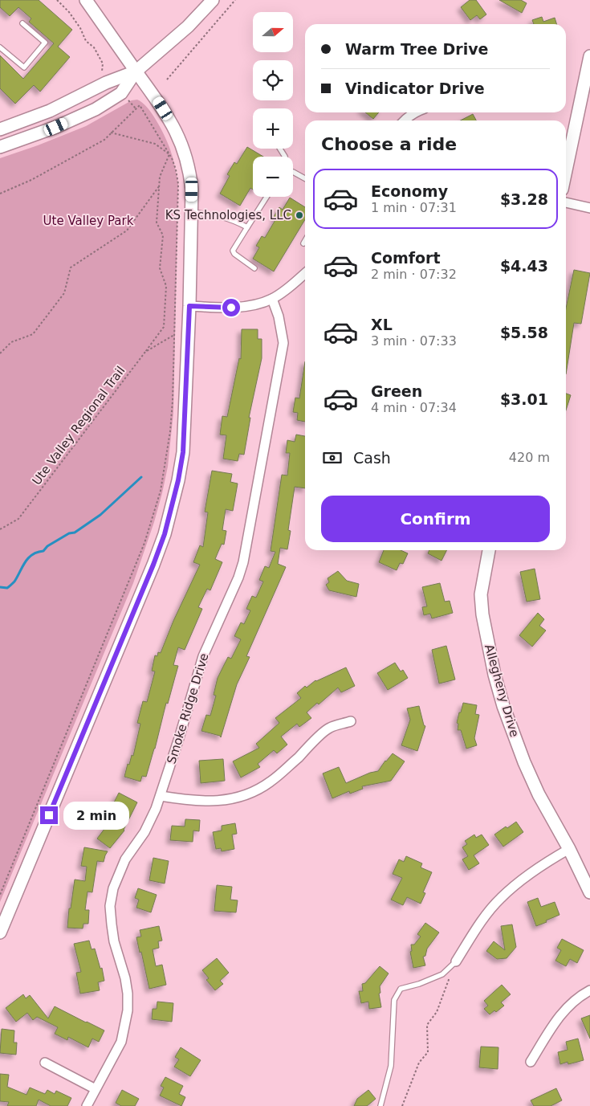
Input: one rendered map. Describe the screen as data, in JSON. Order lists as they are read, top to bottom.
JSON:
{
  "streets": {
    "main road": ["Allegheny Drive"],
    "street": ["Smoke Ridge Drive"],
    "path": ["Ute Valley Regional Trail"]
  },
  "parks": ["Ute Valley Park"],
  "places": ["KS Technologies, LLC"],
  "north": "right",
  "page": {
    "map_buttons": ["+", "−"],
    "banner": ["Warm Tree Drive", "Vindicator Drive"],
    "heading": "Choose a ride",
    "list": [
      {
        "name": "Economy",
        "note": "1 min · 07:31",
        "value": "$3.28"
      },
      {
        "name": "Comfort",
        "note": "2 min · 07:32",
        "value": "$4.43"
      },
      {
        "name": "XL",
        "note": "3 min · 07:33",
        "value": "$5.58"
      },
      {
        "name": "Green",
        "note": "4 min · 07:34",
        "value": "$3.01"
      }
    ],
    "pay": ["Cash", "420 m"],
    "buttons": "Confirm",
    "bubble": "2 min"
  }
}
